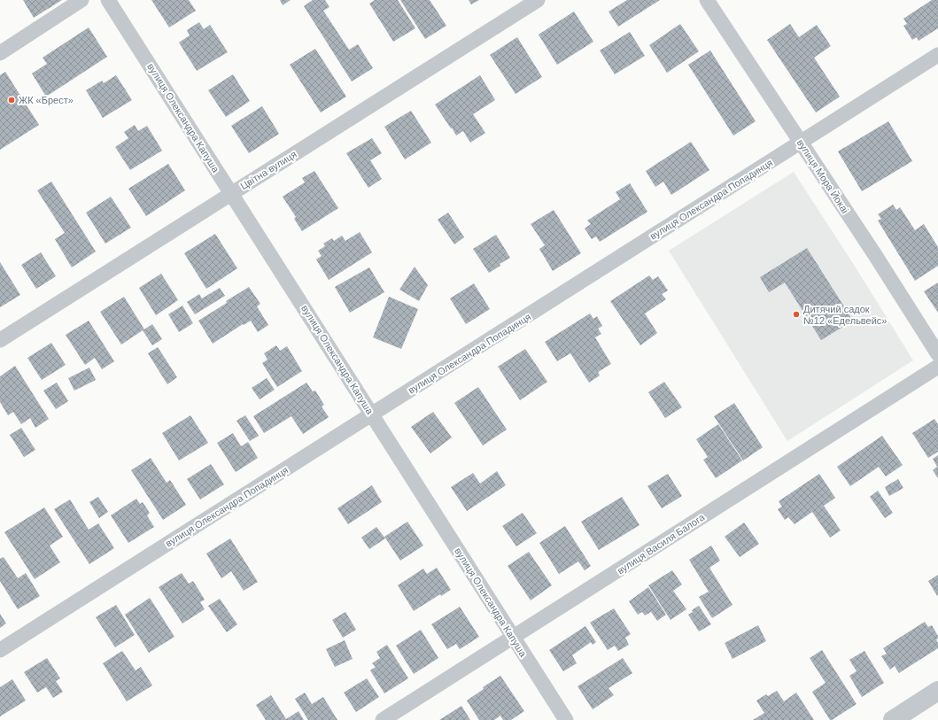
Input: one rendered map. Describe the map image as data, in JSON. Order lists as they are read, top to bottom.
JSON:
{
  "streets": {
    "street": [
      "вулиця Олександра Капуша",
      "Цвітна вулиця",
      "вулиця Мора Йокаі",
      "вулиця Олександра Попадинця",
      "вулиця Василя Балога"
    ]
  },
  "crossings": [
    ["вулиця Олександра Капуша", "Цвітна вулиця"],
    ["вулиця Олександра Капуша", "вулиця Олександра Попадинця"],
    ["вулиця Олександра Капуша", "вулиця Василя Балога"],
    ["вулиця Мора Йокаі", "вулиця Олександра Попадинця"]
  ],
  "places": ["ЖК «Брест»", "Дитячий садок №12 «Едельвейс»"]
}
